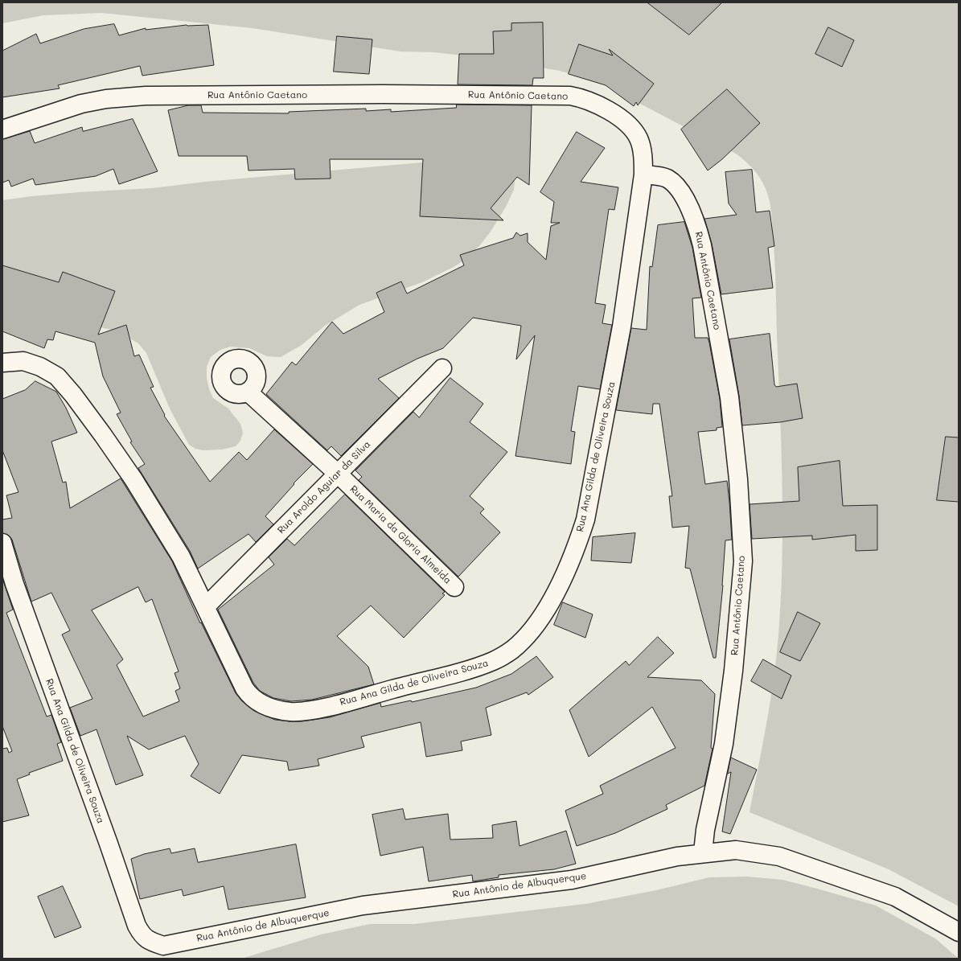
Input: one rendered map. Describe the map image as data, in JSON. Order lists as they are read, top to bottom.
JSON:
{
  "streets": {
    "street": [
      "Rua Antônio Caetano",
      "Rua Ana Gilda de Oliveira Souza",
      "Rua Aroldo Aguiar da Silva",
      "Rua Maria da Gloria Almeida",
      "Rua Antônio de Albuquerque"
    ]
  },
  "crossings": [
    ["Rua Antônio Caetano", "Rua Ana Gilda de Oliveira Souza"],
    ["Rua Antônio Caetano", "Rua Antônio de Albuquerque"],
    ["Rua Ana Gilda de Oliveira Souza", "Rua Aroldo Aguiar da Silva"],
    ["Rua Ana Gilda de Oliveira Souza", "Rua Antônio de Albuquerque"],
    ["Rua Aroldo Aguiar da Silva", "Rua Maria da Gloria Almeida"]
  ]
}
